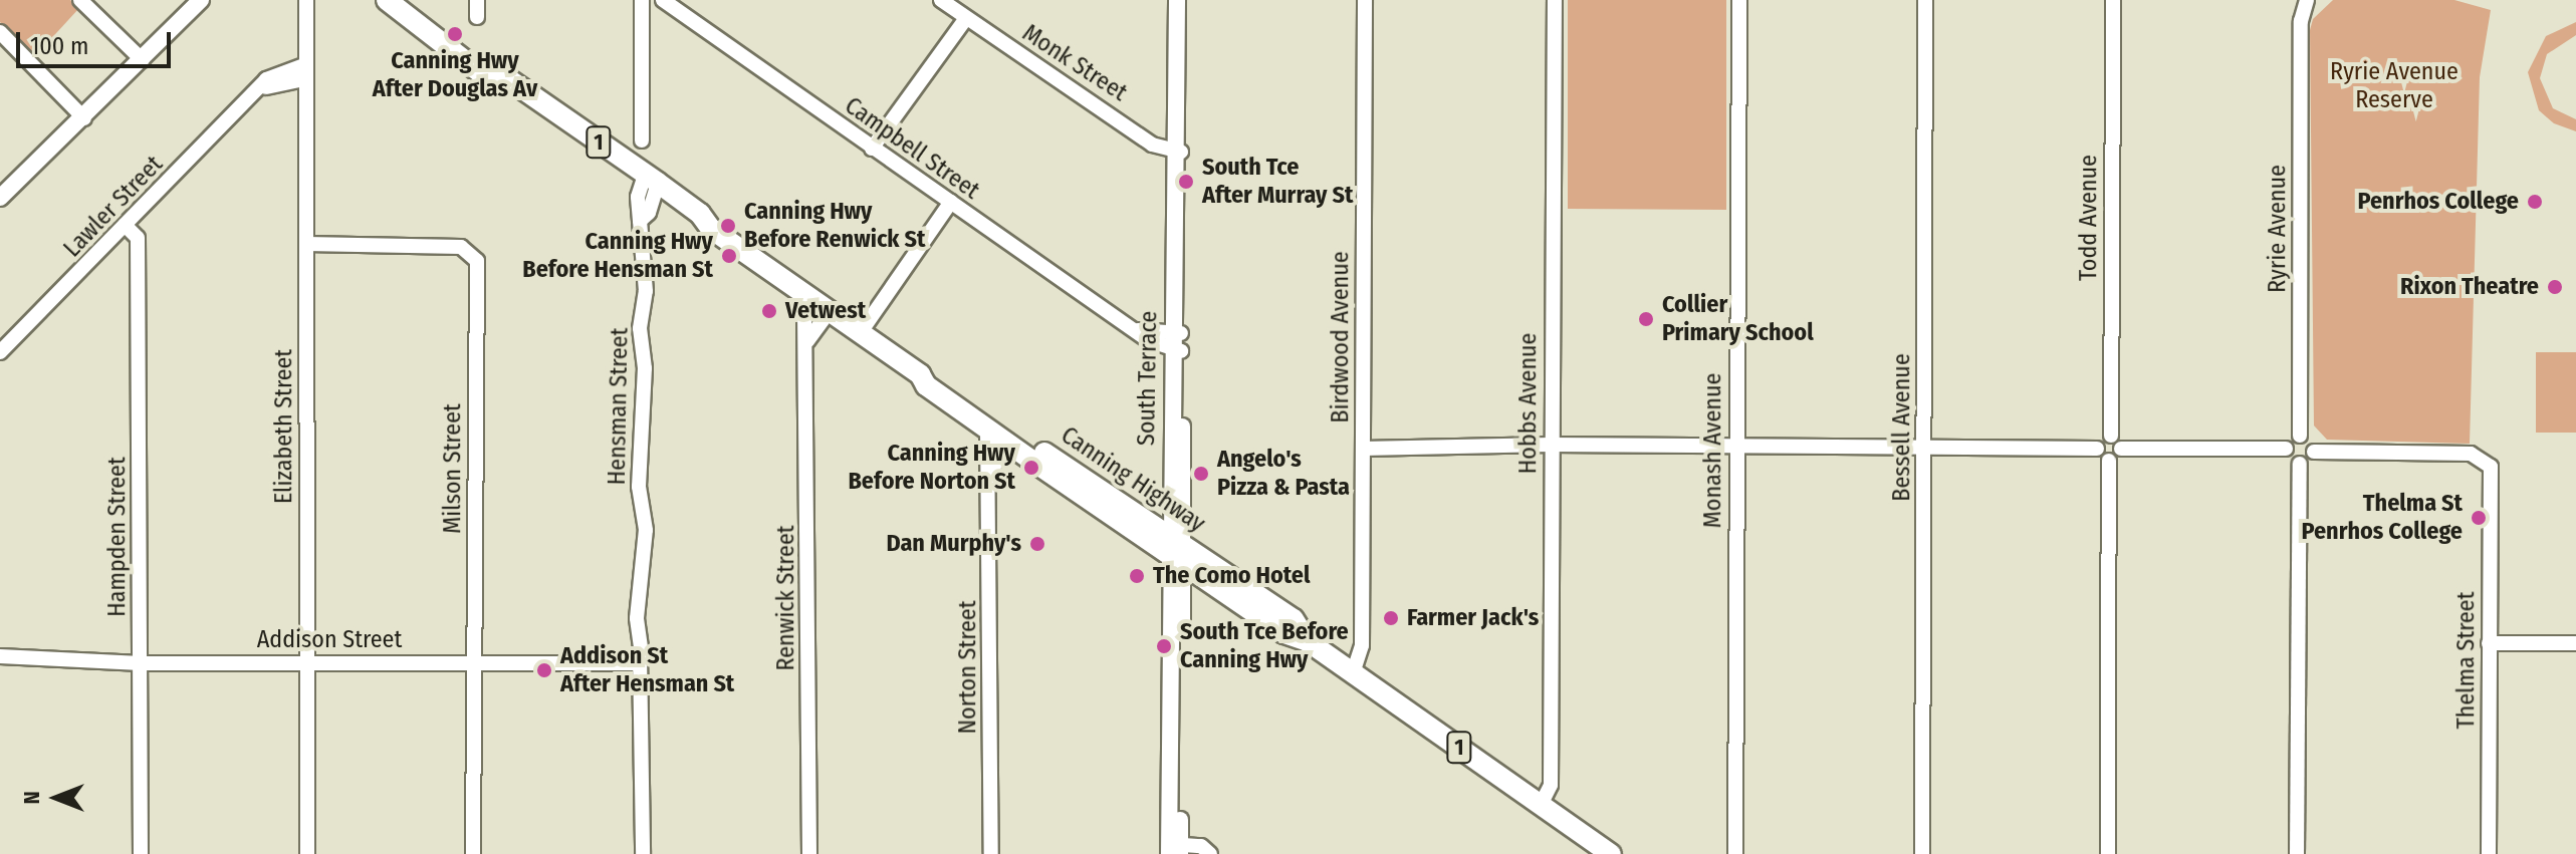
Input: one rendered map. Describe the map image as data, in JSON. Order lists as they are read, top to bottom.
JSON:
{
  "streets": {
    "highway": ["1", "Canning Highway"],
    "main road": ["South Terrace"],
    "street": [
      "Monk Street",
      "Campbell Street",
      "Lawler Street",
      "Todd Avenue",
      "Ryrie Avenue",
      "Birdwood Avenue",
      "Hobbs Avenue",
      "Hensman Street",
      "Elizabeth Street",
      "Bessell Avenue",
      "Monash Avenue",
      "Milson Street",
      "Hampden Street",
      "Renwick Street",
      "Addison Street",
      "Thelma Street",
      "Norton Street"
    ]
  },
  "crossings": [
    ["Monk Street", "South Terrace"],
    ["Campbell Street", "South Terrace"],
    ["Lawler Street", "Elizabeth Street"],
    ["Lawler Street", "Hampden Street"],
    ["Ryrie Avenue", "Thelma Street"],
    ["Birdwood Avenue", "Canning Highway"],
    ["South Terrace", "Canning Highway"],
    ["Hobbs Avenue", "Canning Highway"],
    ["Hensman Street", "Canning Highway"],
    ["Hensman Street", "Addison Street"],
    ["Elizabeth Street", "Milson Street"],
    ["Elizabeth Street", "Addison Street"],
    ["Milson Street", "Addison Street"],
    ["Canning Highway", "Renwick Street"],
    ["Canning Highway", "Norton Street"],
    ["Hampden Street", "Addison Street"]
  ],
  "parks": ["Ryrie Avenue Reserve"],
  "places": [
    "Canning Hwy After Douglas Av",
    "South Tce After Murray St",
    "Penrhos College",
    "Canning Hwy Before Renwick St",
    "Canning Hwy Before Hensman St",
    "Rixon Theatre",
    "Vetwest",
    "Collier Primary School",
    "Canning Hwy Before Norton St",
    "Angelo's Pizza & Pasta",
    "Thelma St Penrhos College",
    "Dan Murphy's",
    "The Como Hotel",
    "Farmer Jack's",
    "South Tce Before Canning Hwy",
    "Addison St After Hensman St"
  ],
  "scale_bar": "100 m",
  "north": "left"
}
